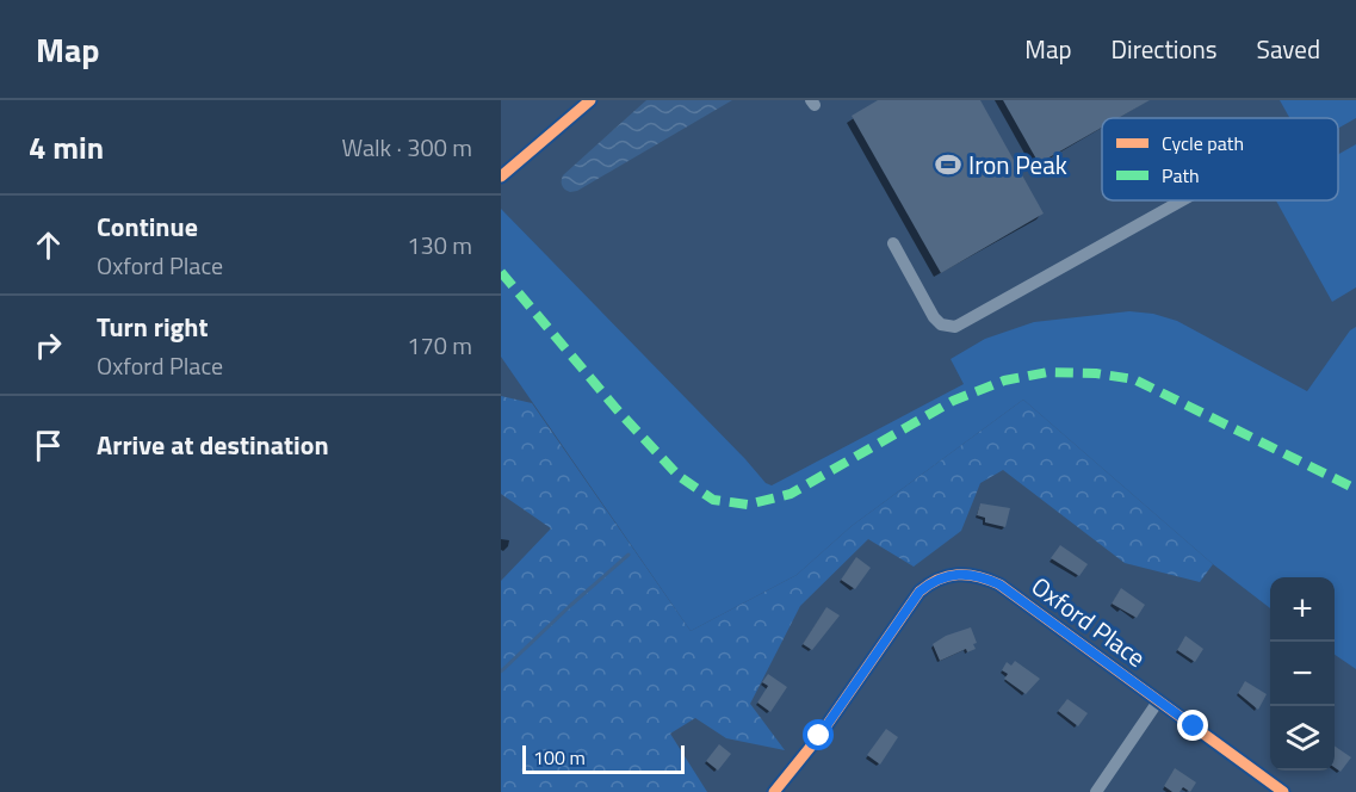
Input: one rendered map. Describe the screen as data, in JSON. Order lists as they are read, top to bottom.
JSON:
{
  "streets": {
    "street": ["Oxford Place"]
  },
  "places": {
    "sports": ["Iron Peak"]
  },
  "legend": ["Cycle path", "Path"],
  "scale_bar": "100 m",
  "page": {
    "header": "Map",
    "nav": ["Map", "Directions", "Saved"],
    "heading": ["4 min", "Walk · 300 m"],
    "list": [
      ["Continue", "Oxford Place", "130 m"],
      ["Turn right", "Oxford Place", "170 m"],
      "Arrive at destination"
    ],
    "map_buttons": ["+", "−"],
    "scale": "100 m"
  }
}
